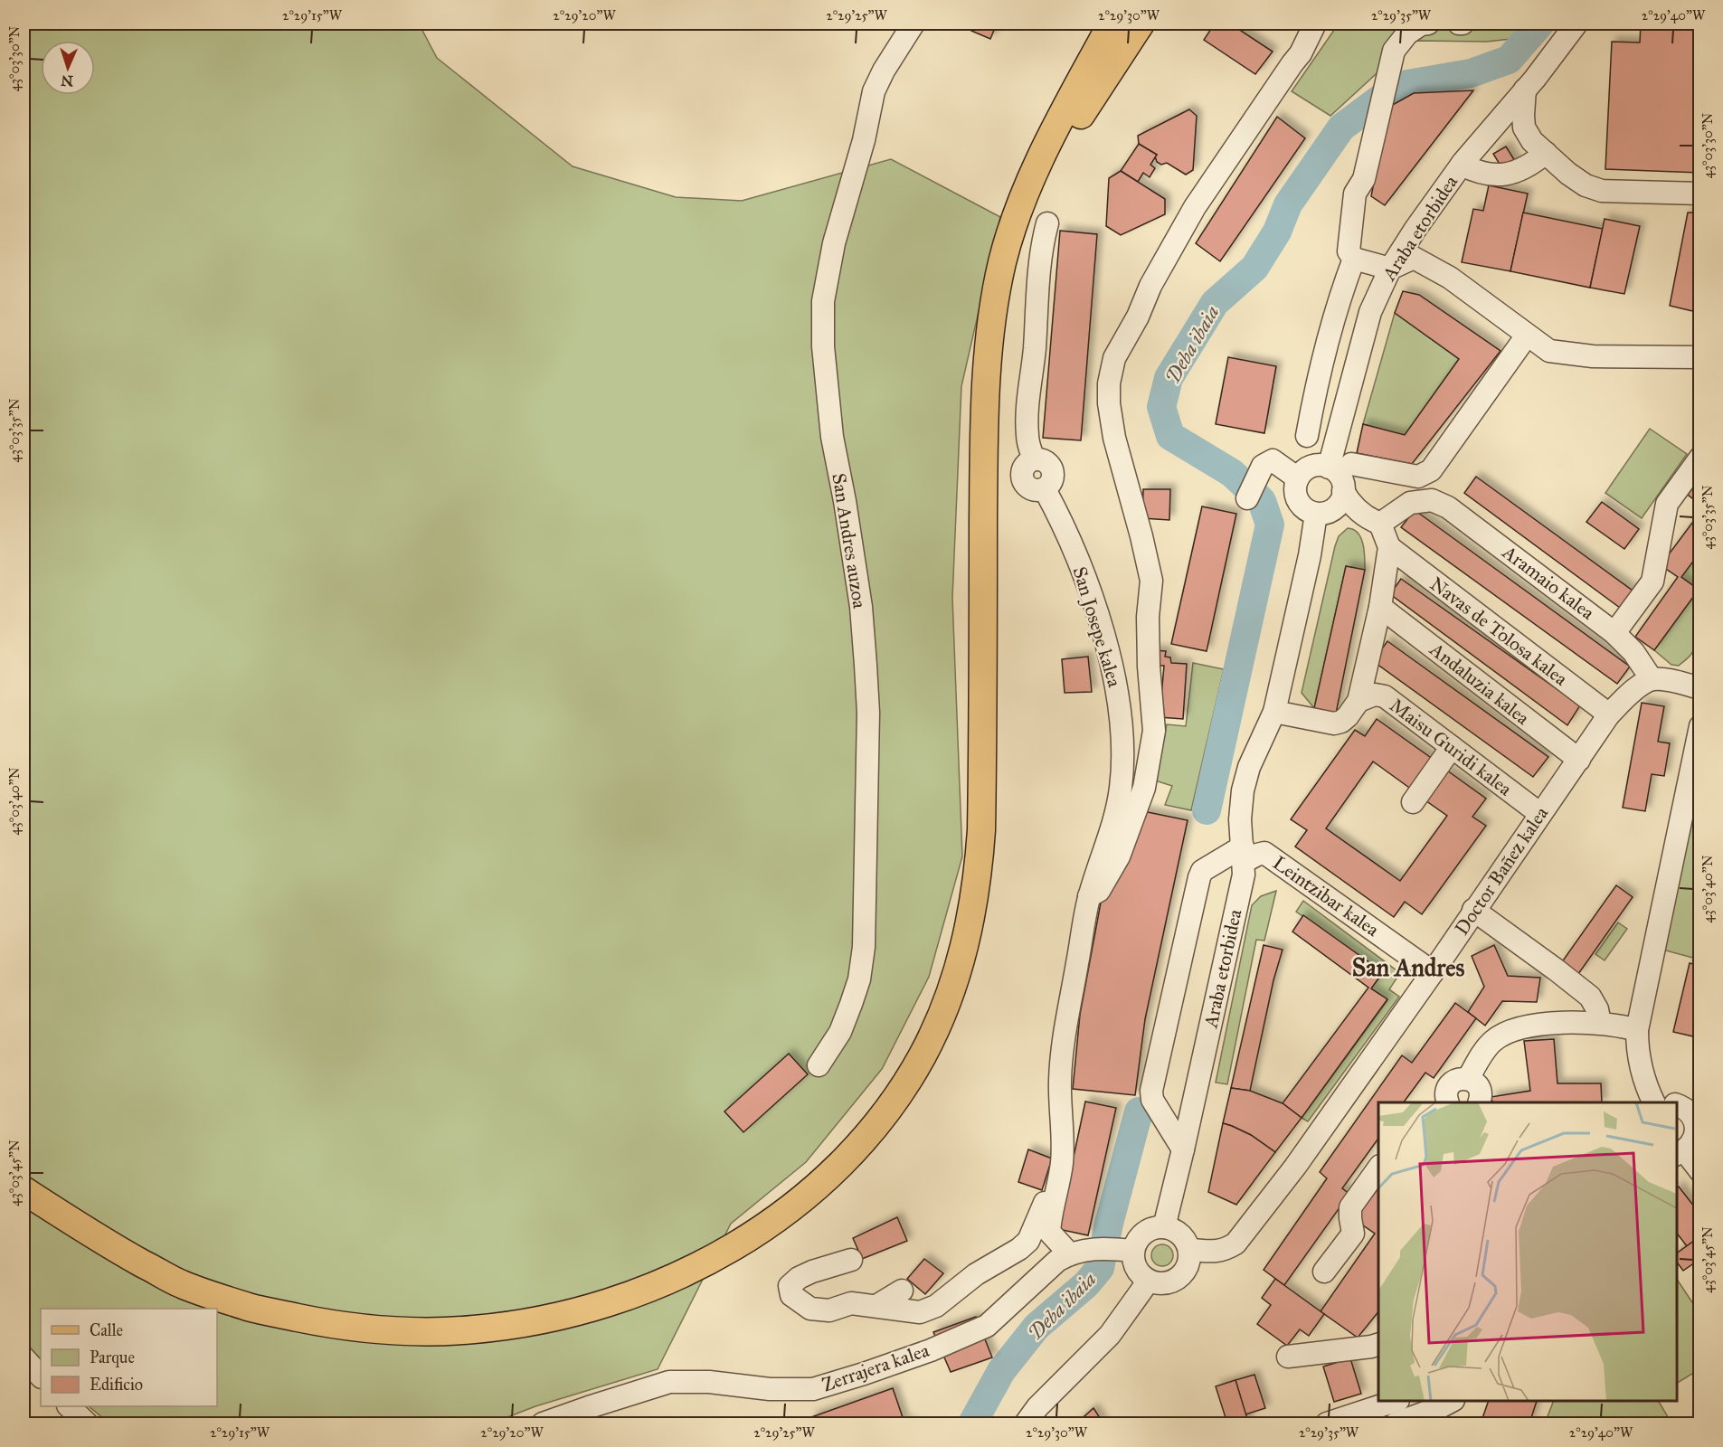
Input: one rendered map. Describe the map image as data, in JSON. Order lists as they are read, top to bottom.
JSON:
{
  "streets": {
    "street": [
      "Araba etorbidea",
      "San Andres auzoa",
      "Aramaio kalea",
      "San Josepe kalea",
      "Navas de Tolosa kalea",
      "Andaluzia kalea",
      "Maisu Guridi kalea",
      "Doctor Bañez kalea",
      "Leintzibar kalea",
      "Zerrajera kalea"
    ]
  },
  "crossings": [
    ["Araba etorbidea", "Doctor Bañez kalea"],
    ["Araba etorbidea", "Leintzibar kalea"],
    ["Aramaio kalea", "Doctor Bañez kalea"],
    ["Navas de Tolosa kalea", "Doctor Bañez kalea"],
    ["Andaluzia kalea", "Doctor Bañez kalea"],
    ["Maisu Guridi kalea", "Doctor Bañez kalea"],
    ["Doctor Bañez kalea", "Leintzibar kalea"]
  ],
  "districts": ["San Andres"],
  "water": ["Deba ibaia"],
  "legend": ["Calle", "Parque", "Edificio"],
  "north": "bottom",
  "coordinates": [
    "2°29'15\"W",
    "2°29'20\"W",
    "2°29'25\"W",
    "2°29'30\"W",
    "2°29'35\"W",
    "2°29'40\"W",
    "43°03'30\"N",
    "43°03'35\"N",
    "43°03'40\"N",
    "43°03'45\"N"
  ]
}
